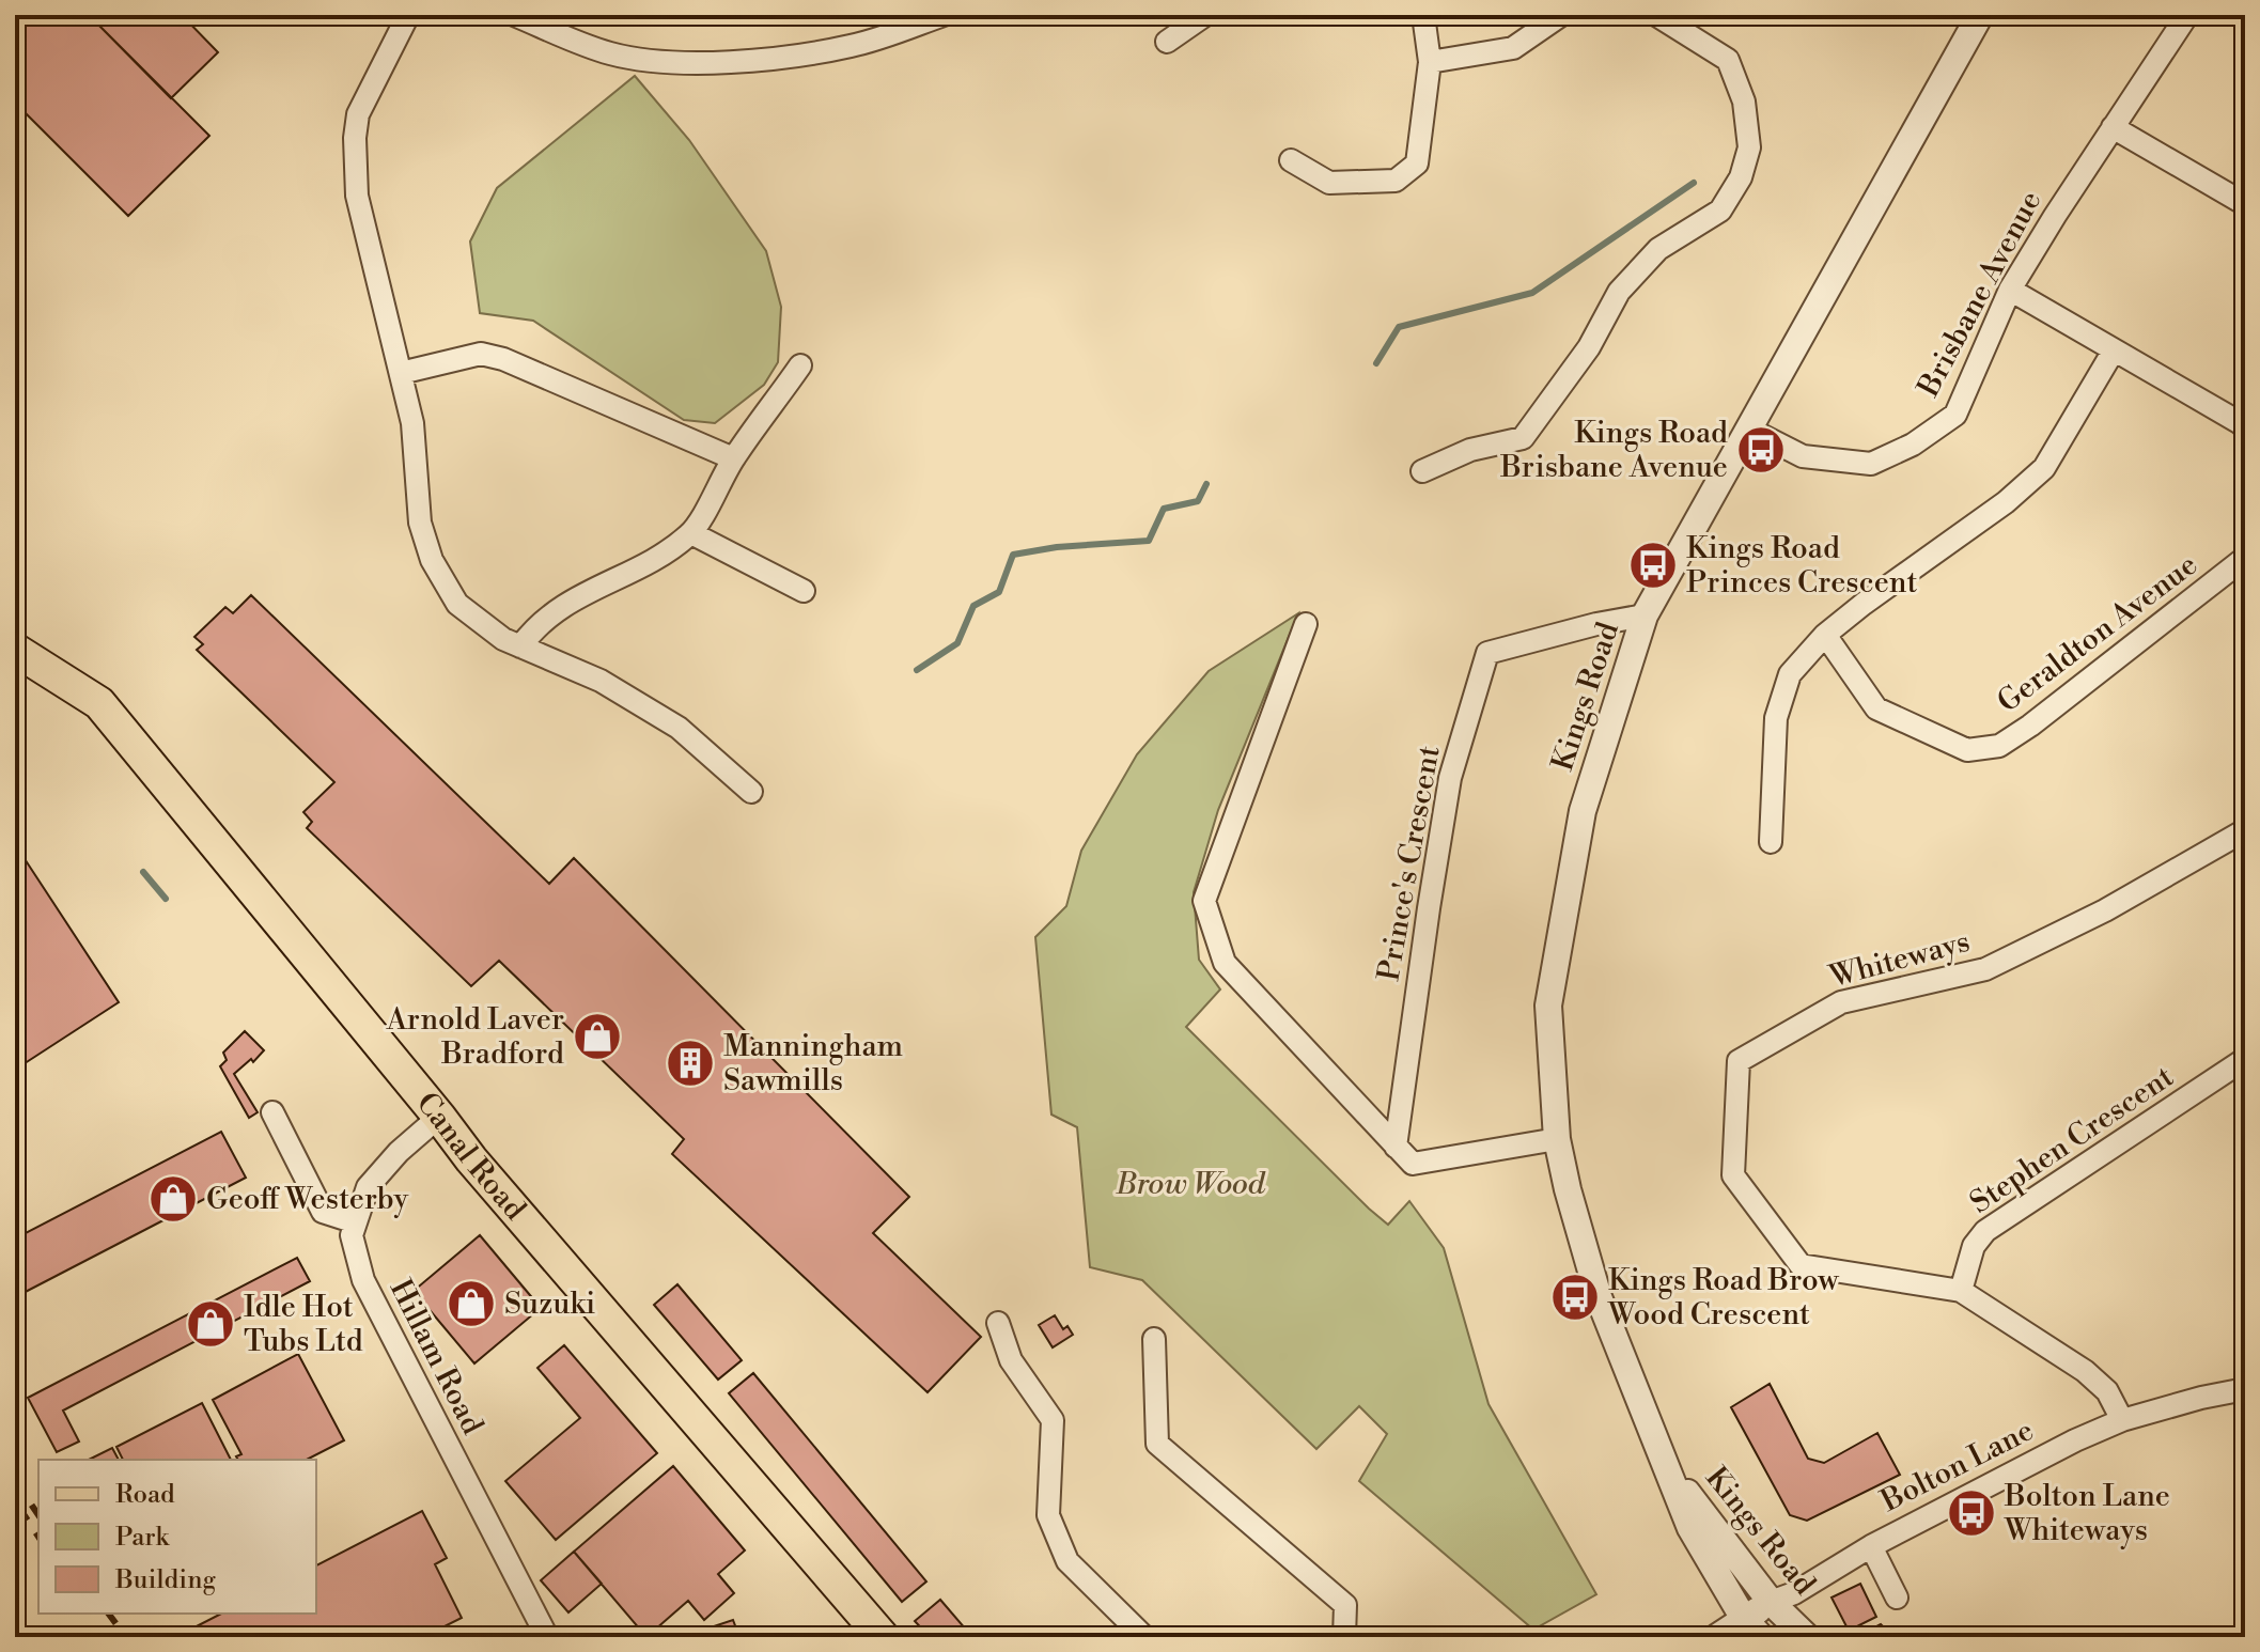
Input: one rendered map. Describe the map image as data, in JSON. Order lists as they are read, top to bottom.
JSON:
{
  "streets": {
    "main road": ["Canal Road"],
    "street": [
      "Brisbane Avenue",
      "Geraldton Avenue",
      "Kings Road",
      "Prince's Crescent",
      "Whiteways",
      "Stephen Crescent",
      "Hillam Road",
      "Bolton Lane"
    ]
  },
  "crossings": [
    ["Brisbane Avenue", "Kings Road"],
    ["Kings Road", "Prince's Crescent"],
    ["Kings Road", "Bolton Lane"],
    ["Whiteways", "Stephen Crescent"],
    ["Whiteways", "Bolton Lane"],
    ["Canal Road", "Hillam Road"]
  ],
  "parks": ["Brow Wood"],
  "places": {
    "bus stop": [
      "Kings Road Brisbane Avenue",
      "Kings Road Princes Crescent",
      "Kings Road Brow Wood Crescent",
      "Bolton Lane Whiteways"
    ],
    "shop": [
      "Arnold Laver Bradford",
      "Geoff Westerby",
      "Suzuki",
      "Idle Hot Tubs Ltd"
    ],
    "building": ["Manningham Sawmills"]
  },
  "legend": ["Road", "Park", "Building"]
}
